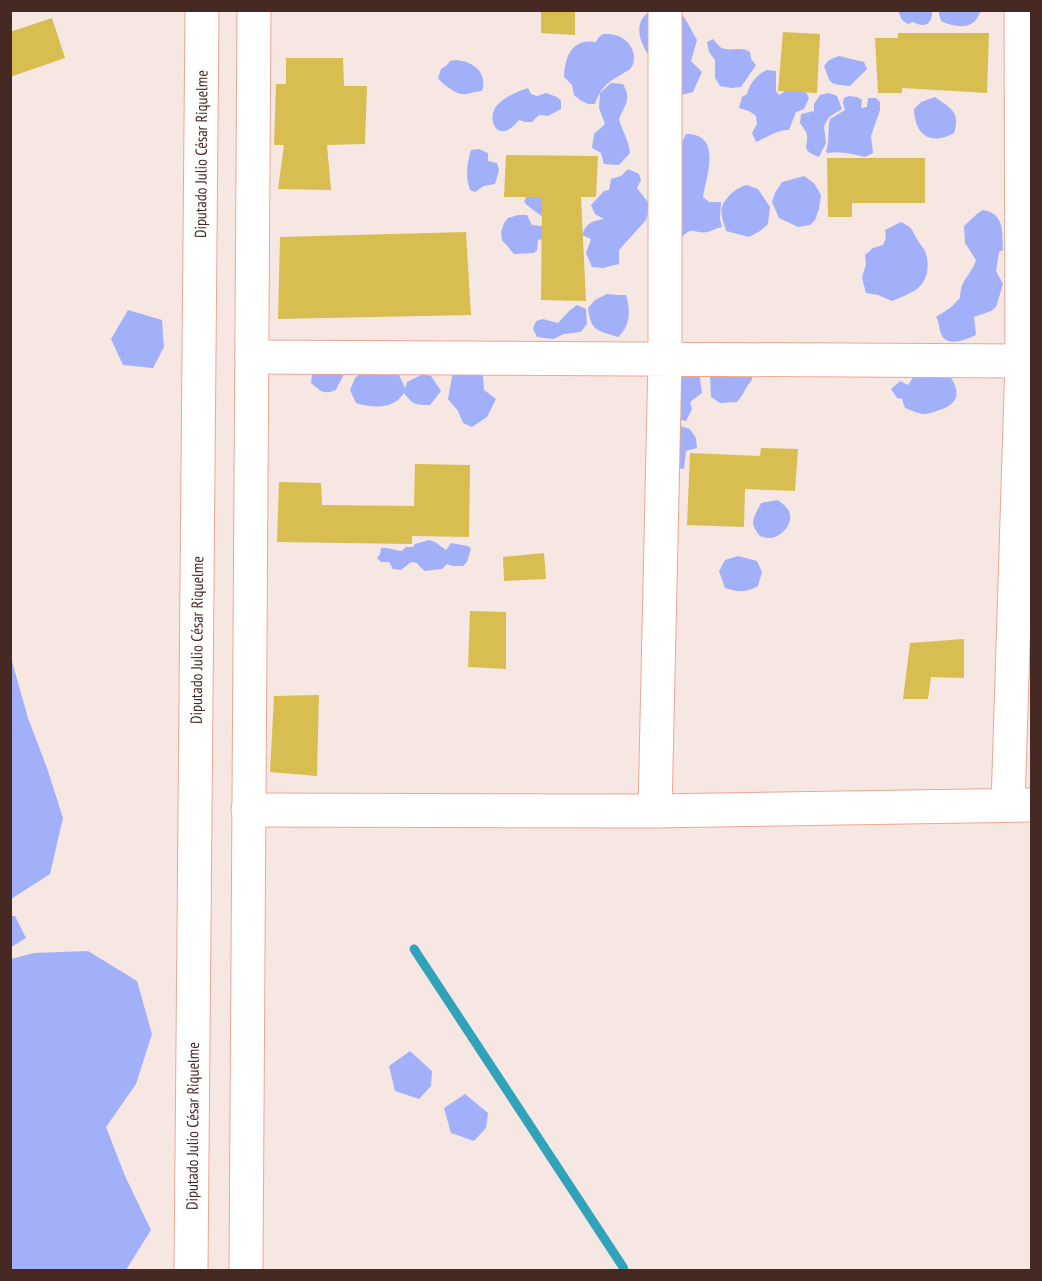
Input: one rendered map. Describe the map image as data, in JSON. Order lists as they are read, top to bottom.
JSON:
{
  "streets": {
    "street": ["Diputado Julio César Riquelme"]
  }
}
